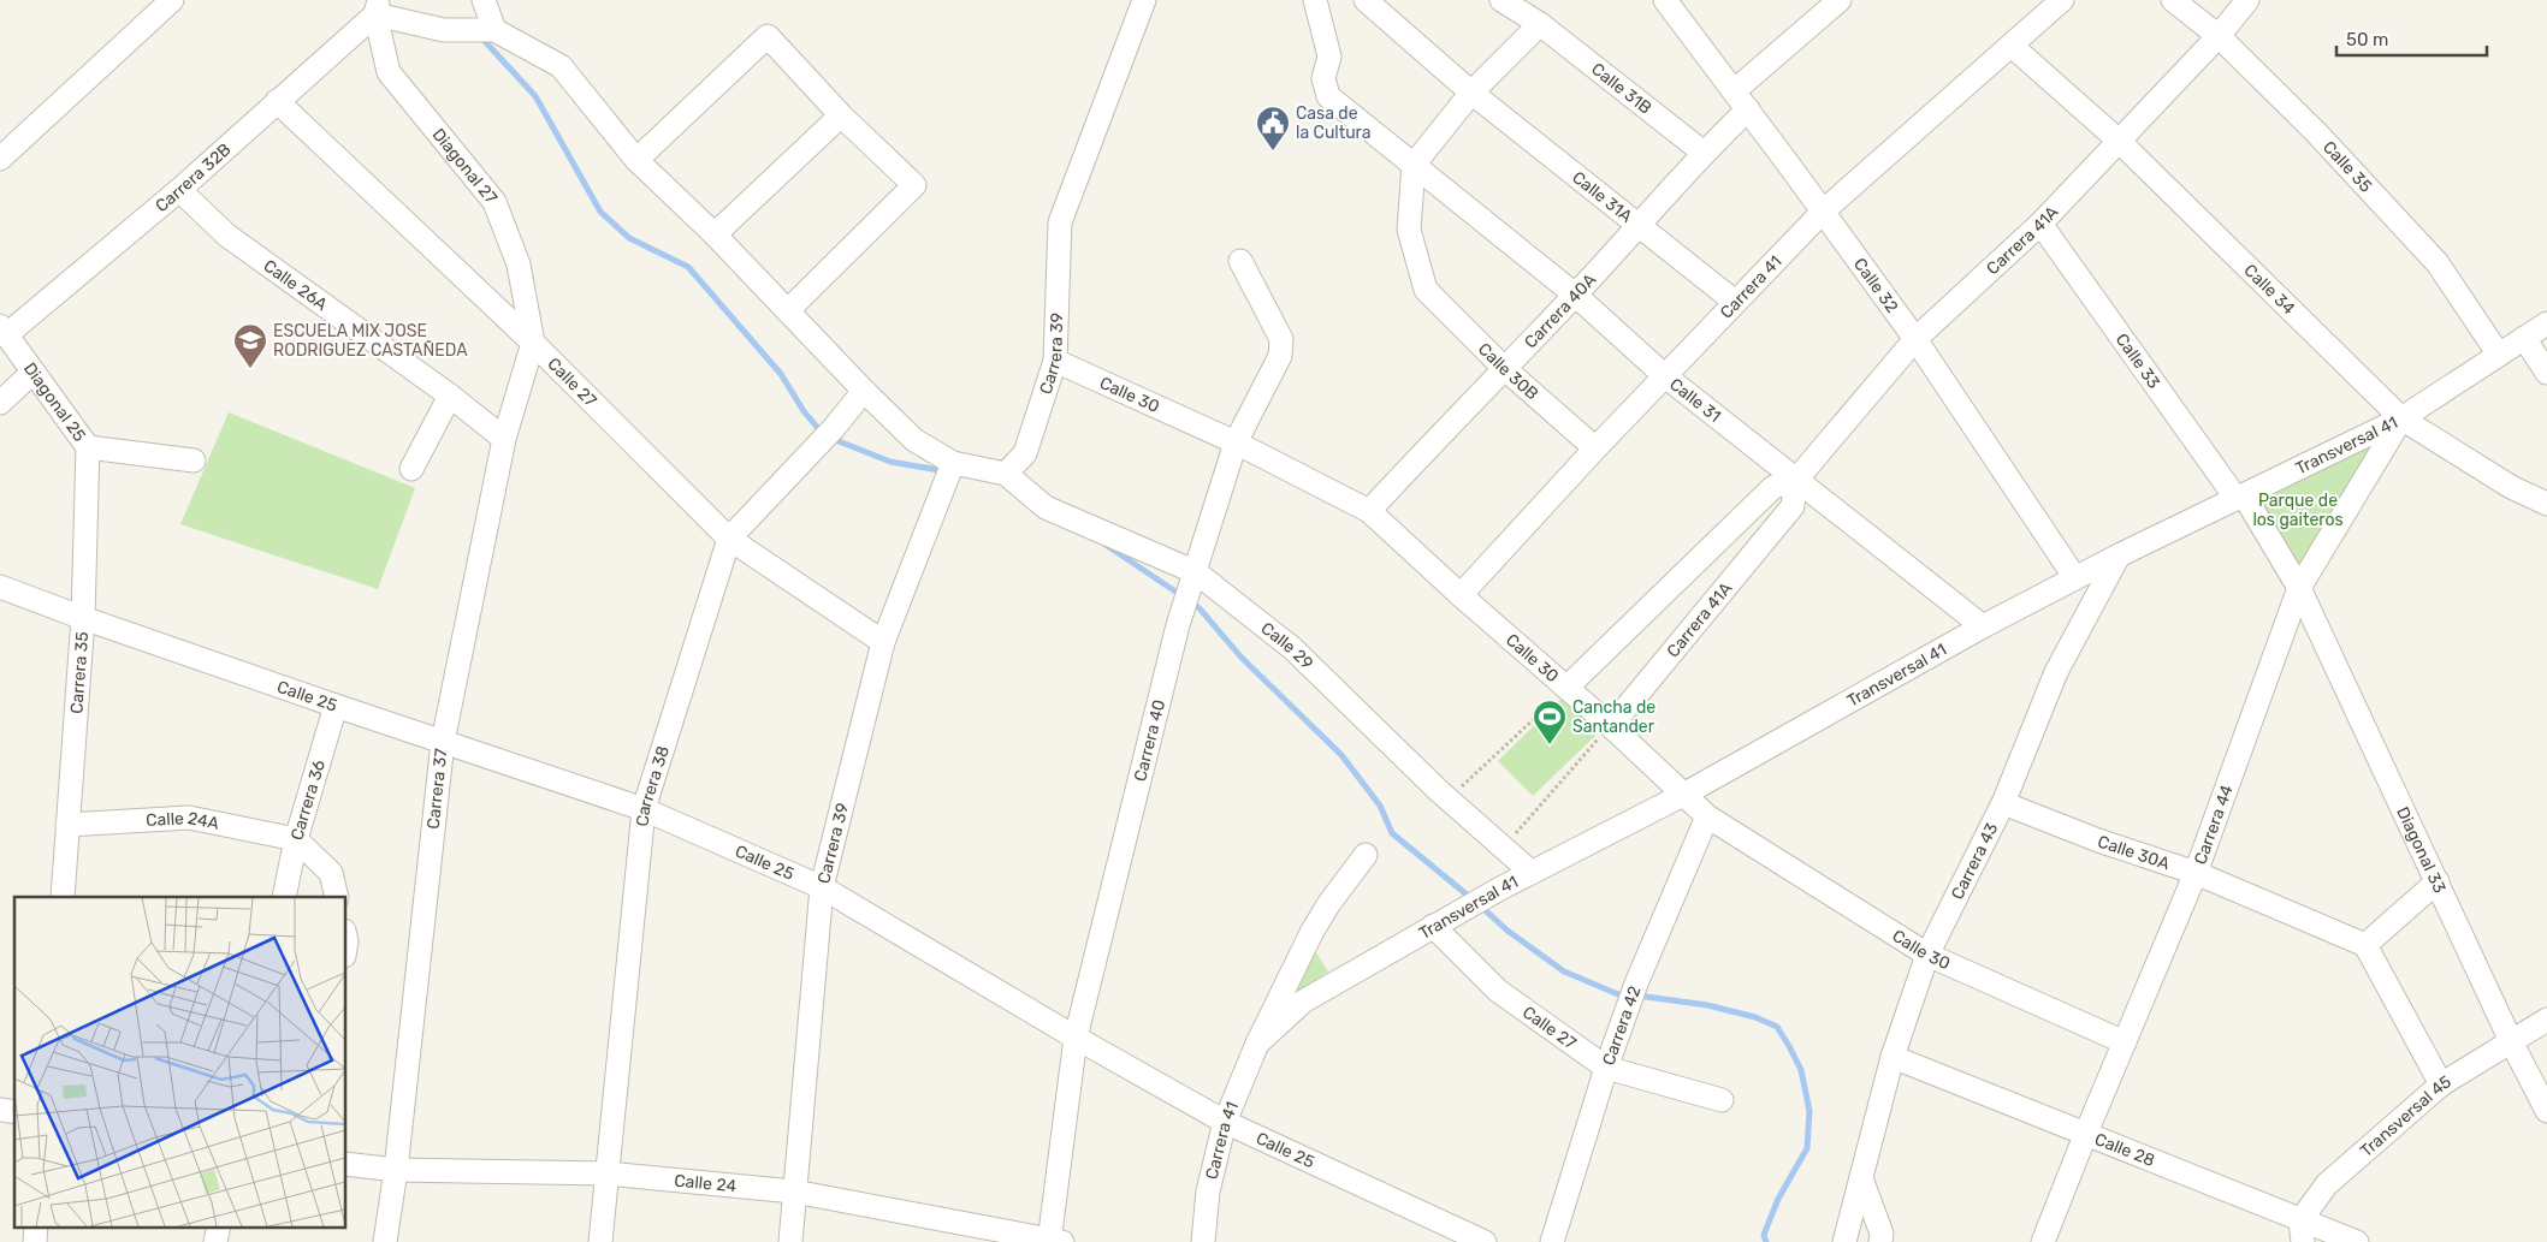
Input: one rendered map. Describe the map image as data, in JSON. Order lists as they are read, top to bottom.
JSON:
{
  "streets": {
    "street": [
      "Calle 31B",
      "Diagonal 27",
      "Calle 35",
      "Carrera 32B",
      "Calle 31A",
      "Carrera 41A",
      "Calle 26A",
      "Calle 32",
      "Carrera 41",
      "Calle 34",
      "Carrera 40A",
      "Carrera 39",
      "Calle 33",
      "Calle 30B",
      "Calle 27",
      "Calle 30",
      "Calle 31",
      "Diagonal 25",
      "Transversal 41",
      "Calle 29",
      "Carrera 35",
      "Calle 25",
      "Carrera 40",
      "Carrera 38",
      "Carrera 37",
      "Carrera 36",
      "Calle 24A",
      "Carrera 44",
      "Diagonal 33",
      "Calle 30A",
      "Carrera 43",
      "Carrera 42",
      "Transversal 45",
      "Calle 28",
      "Calle 24"
    ]
  },
  "crossings": [
    ["Calle 31B", "Carrera 40A"],
    ["Diagonal 27", "Carrera 32B"],
    ["Diagonal 27", "Calle 27"],
    ["Diagonal 27", "Carrera 37"],
    ["Calle 35", "Carrera 41A"],
    ["Calle 35", "Transversal 41"],
    ["Carrera 32B", "Calle 26A"],
    ["Carrera 32B", "Calle 27"],
    ["Carrera 32B", "Diagonal 25"],
    ["Calle 31A", "Carrera 41"],
    ["Calle 31A", "Carrera 40A"],
    ["Carrera 41A", "Calle 32"],
    ["Carrera 41A", "Calle 34"],
    ["Carrera 41A", "Calle 33"],
    ["Carrera 41A", "Calle 30"],
    ["Carrera 41A", "Calle 31"],
    ["Calle 26A", "Carrera 37"],
    ["Calle 32", "Carrera 41"],
    ["Calle 32", "Carrera 40A"],
    ["Calle 32", "Transversal 41"],
    ["Carrera 41", "Calle 34"],
    ["Carrera 41", "Calle 30B"],
    ["Carrera 41", "Calle 30"],
    ["Carrera 41", "Calle 31"],
    ["Carrera 41", "Transversal 41"],
    ["Carrera 41", "Calle 25"],
    ["Calle 34", "Transversal 41"],
    ["Calle 34", "Carrera 44"],
    ["Carrera 40A", "Calle 30B"],
    ["Carrera 40A", "Calle 30"],
    ["Carrera 40A", "Calle 31"],
    ["Carrera 39", "Calle 27"],
    ["Carrera 39", "Calle 30"],
    ["Carrera 39", "Calle 29"],
    ["Carrera 39", "Calle 25"],
    ["Carrera 39", "Calle 24"],
    ["Calle 33", "Transversal 41"],
    ["Calle 33", "Carrera 44"],
    ["Calle 33", "Diagonal 33"],
    ["Calle 30B", "Calle 31"],
    ["Calle 27", "Transversal 41"],
    ["Calle 27", "Carrera 38"],
    ["Calle 27", "Carrera 37"],
    ["Calle 27", "Carrera 42"],
    ["Calle 30", "Transversal 41"],
    ["Calle 30", "Carrera 40"],
    ["Calle 30", "Carrera 44"],
    ["Calle 30", "Carrera 43"],
    ["Calle 30", "Carrera 42"],
    ["Calle 31", "Transversal 41"],
    ["Diagonal 25", "Carrera 35"],
    ["Transversal 41", "Calle 29"],
    ["Transversal 41", "Carrera 44"],
    ["Transversal 41", "Carrera 43"],
    ["Calle 29", "Carrera 40"],
    ["Carrera 35", "Calle 25"],
    ["Carrera 35", "Calle 24A"],
    ["Calle 25", "Carrera 40"],
    ["Calle 25", "Carrera 38"],
    ["Calle 25", "Carrera 37"],
    ["Calle 25", "Carrera 36"],
    ["Carrera 40", "Calle 24"],
    ["Carrera 38", "Calle 24"],
    ["Carrera 37", "Calle 24"],
    ["Carrera 36", "Calle 24A"],
    ["Carrera 44", "Diagonal 33"],
    ["Carrera 44", "Calle 30A"],
    ["Carrera 44", "Calle 28"],
    ["Diagonal 33", "Transversal 45"],
    ["Calle 30A", "Carrera 43"],
    ["Carrera 43", "Calle 28"],
    ["Transversal 45", "Calle 28"]
  ],
  "parks": ["Parque de los gaiteros"],
  "places": {
    "public building": ["Casa de la Cultura"],
    "school or university": ["ESCUELA MIX JOSE RODRIGUEZ CASTAÑEDA"],
    "sports": ["Cancha de Santander"]
  },
  "scale_bar": "50 m"
}
